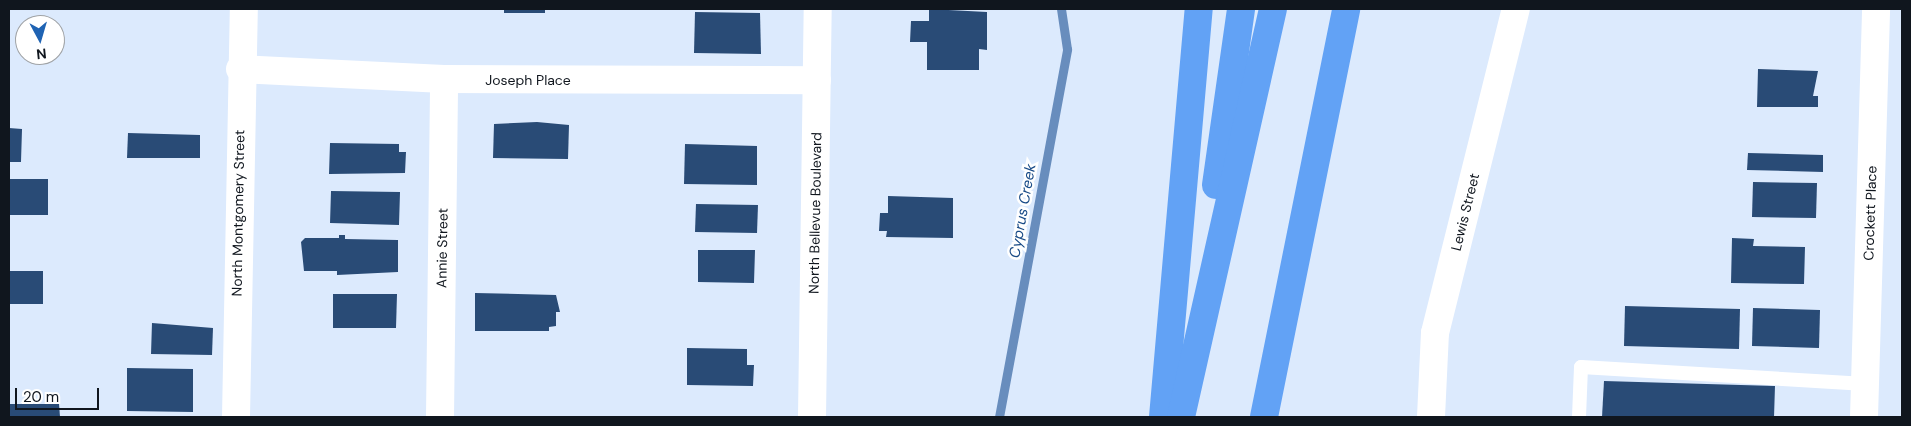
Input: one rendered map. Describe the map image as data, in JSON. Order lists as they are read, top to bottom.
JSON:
{
  "streets": {
    "street": [
      "Joseph Place",
      "Lewis Street",
      "North Montgomery Street",
      "North Bellevue Boulevard",
      "Crockett Place",
      "Annie Street"
    ]
  },
  "crossings": [
    ["Joseph Place", "North Montgomery Street"],
    ["Joseph Place", "North Bellevue Boulevard"],
    ["Joseph Place", "Annie Street"]
  ],
  "water": ["Cyprus Creek"],
  "scale_bar": "20 m",
  "north": "bottom"
}
